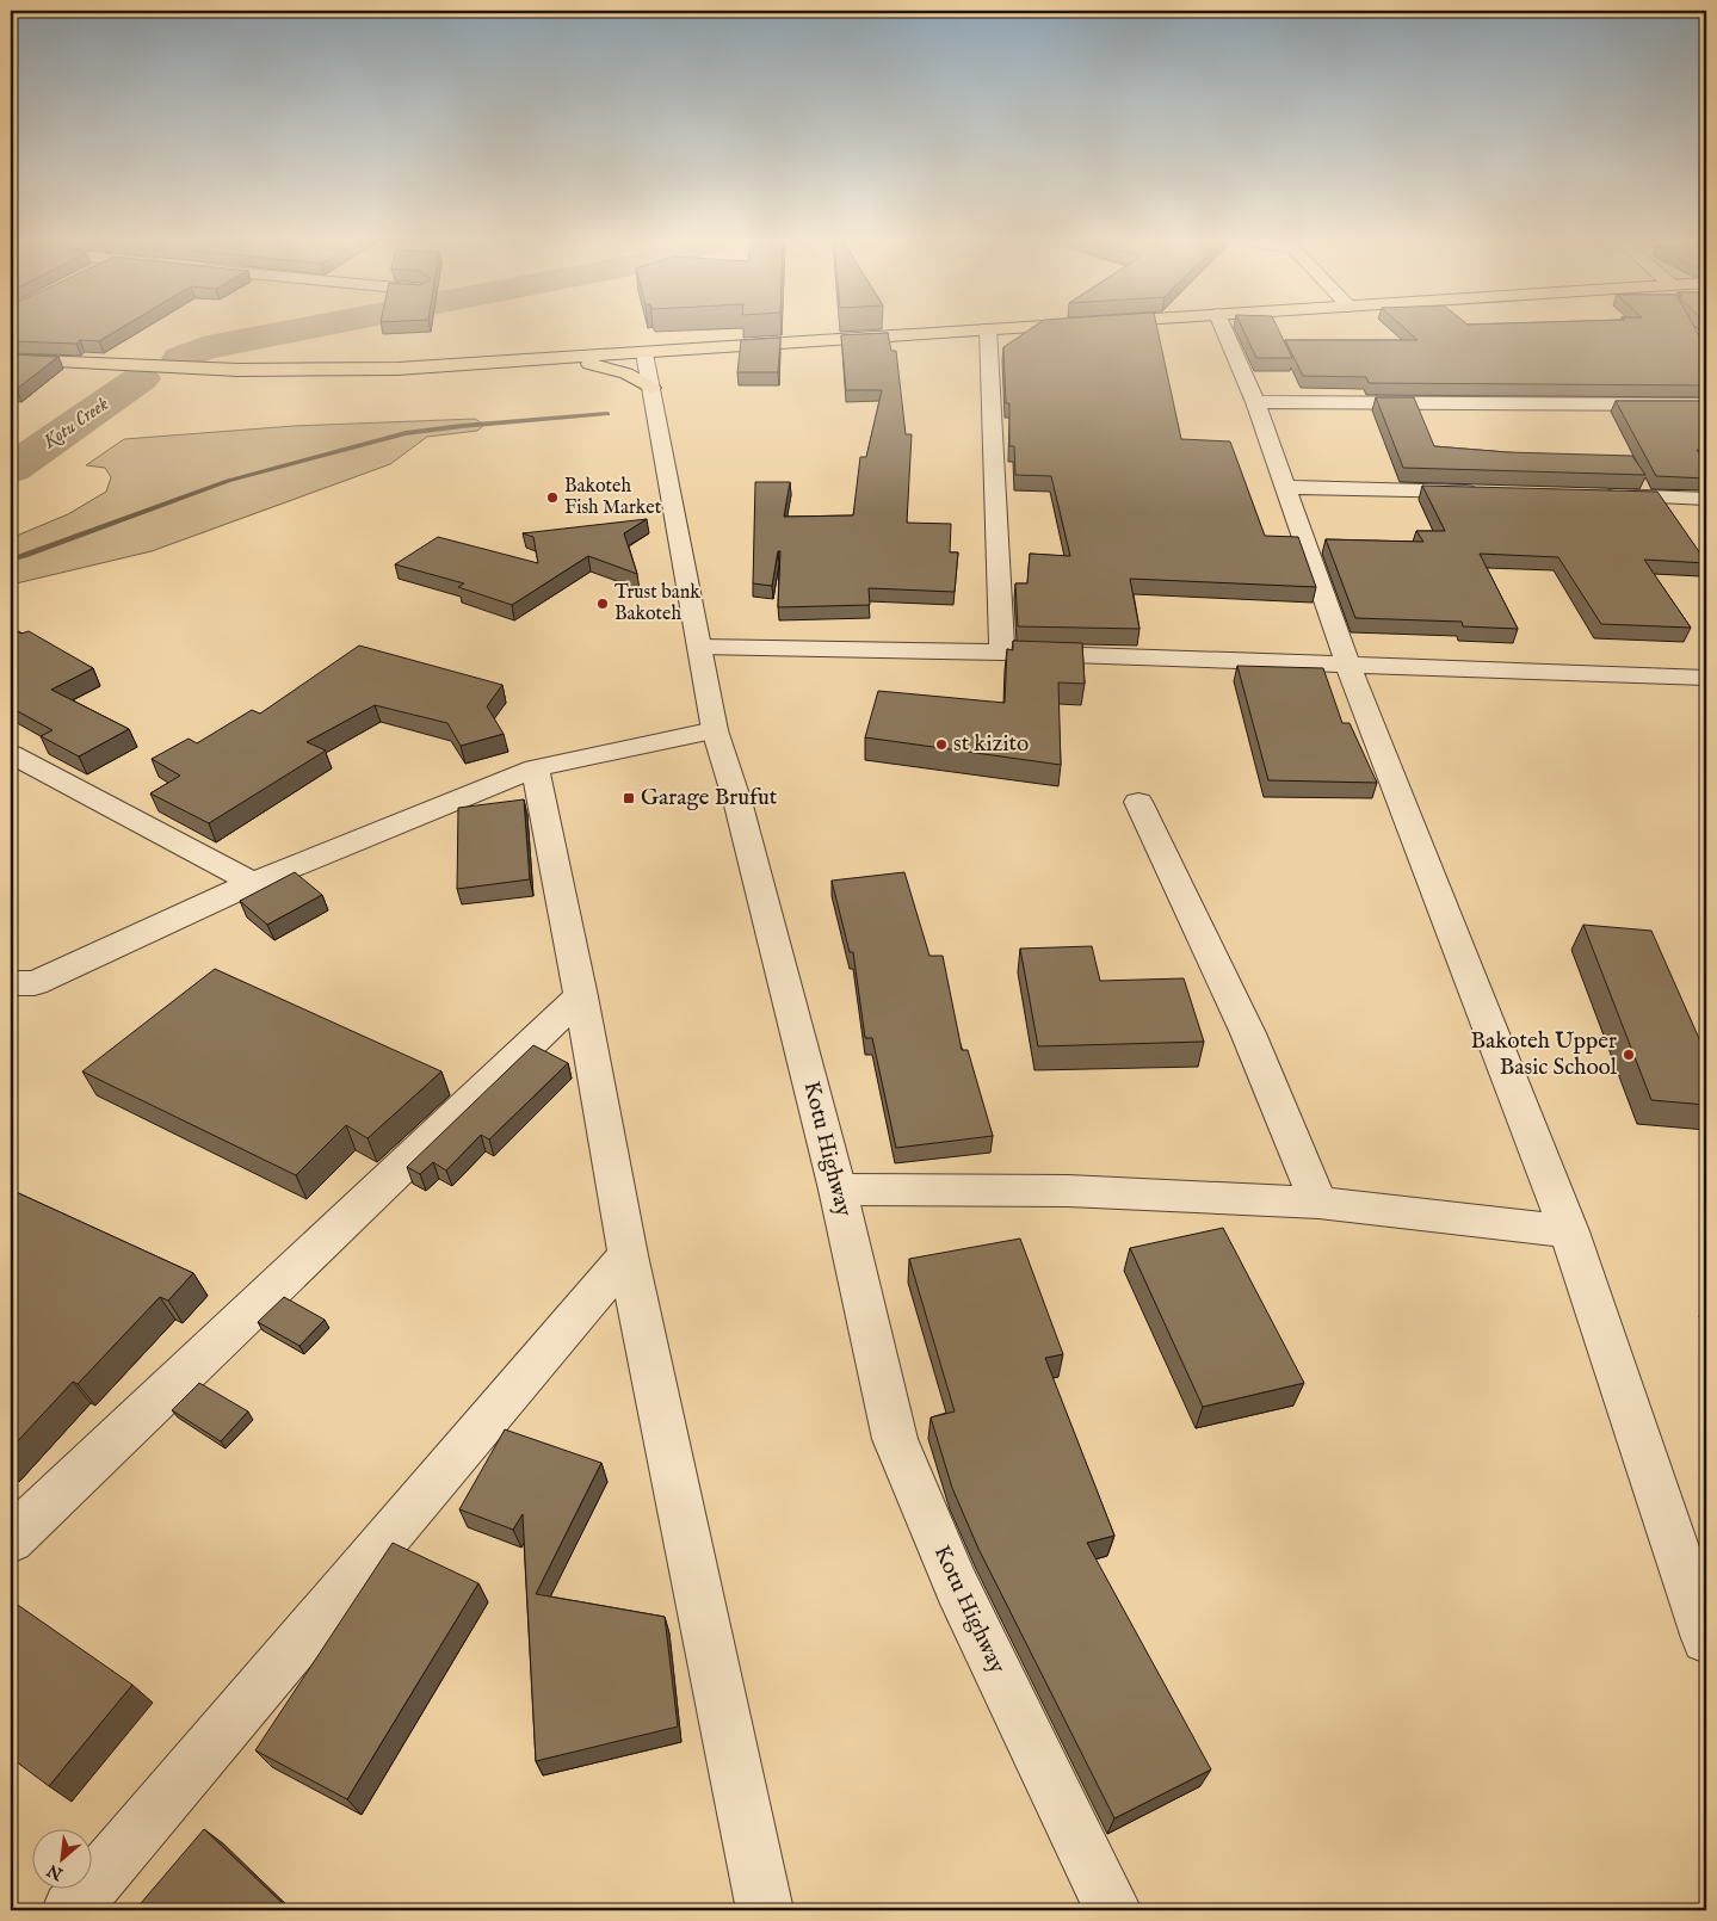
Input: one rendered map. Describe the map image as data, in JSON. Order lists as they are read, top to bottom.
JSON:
{
  "streets": {
    "street": ["Kotu Highway"]
  },
  "water": ["Kotu Creek"],
  "places": {
    "other": [
      "Bakoteh Fish Market",
      "Trust bank Bakoteh",
      "st kizito",
      "Bakoteh Upper Basic School"
    ],
    "transit": ["Garage Brufut"]
  },
  "north": "bottom left"
}
